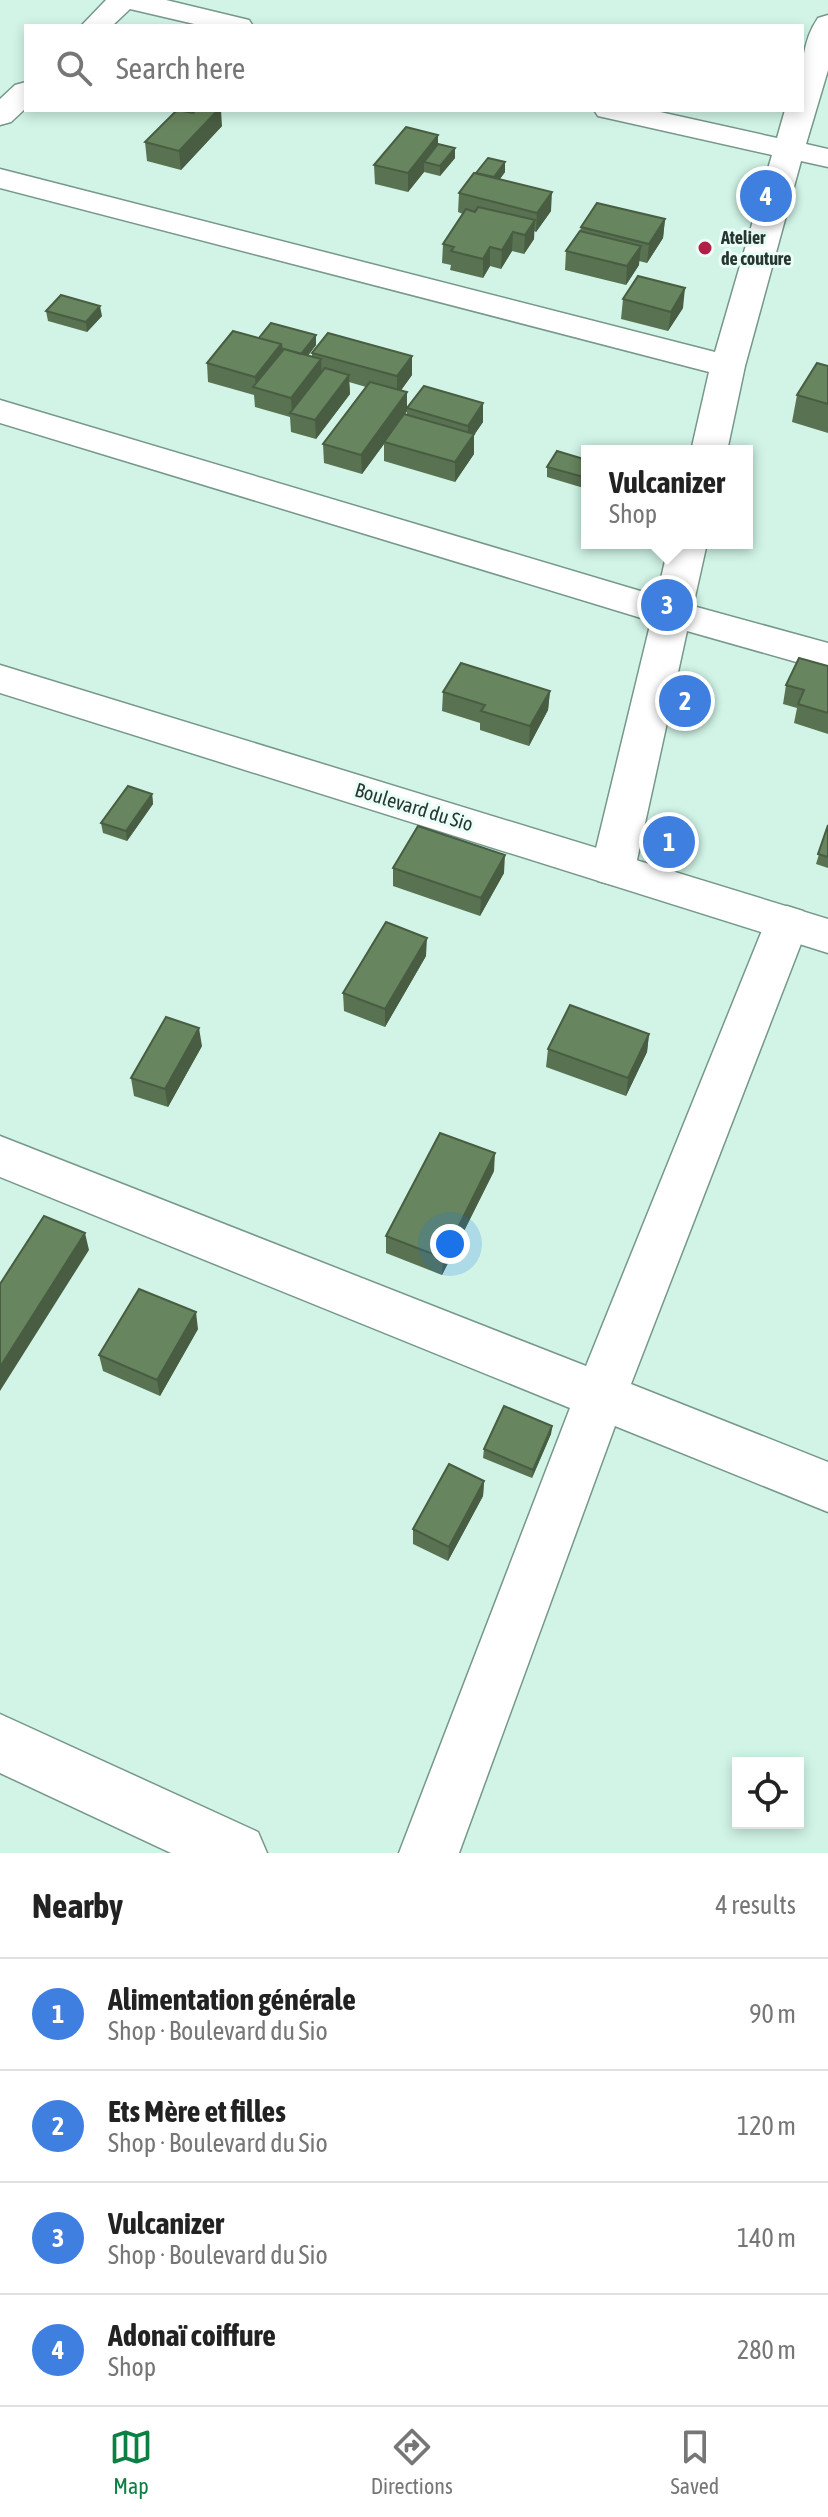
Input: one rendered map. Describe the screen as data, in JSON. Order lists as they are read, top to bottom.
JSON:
{
  "streets": {
    "street": ["Boulevard du Sio"]
  },
  "places": ["Atelier de couture"],
  "page": {
    "search": "Search here",
    "pins": [
      "4",
      "3",
      "2",
      "1"
    ],
    "popup": ["Vulcanizer", "Shop"],
    "heading": ["Nearby", "4 results"],
    "list": [
      {
        "mark": "1",
        "name": "Alimentation générale",
        "note": "Shop · Boulevard du Sio",
        "value": "90 m"
      },
      {
        "mark": "2",
        "name": "Ets Mère et filles",
        "note": "Shop · Boulevard du Sio",
        "value": "120 m"
      },
      {
        "mark": "3",
        "name": "Vulcanizer",
        "note": "Shop · Boulevard du Sio",
        "value": "140 m"
      },
      {
        "mark": "4",
        "name": "Adonaï coiffure",
        "note": "Shop",
        "value": "280 m"
      }
    ],
    "nav": ["Map", "Directions", "Saved"]
  }
}
